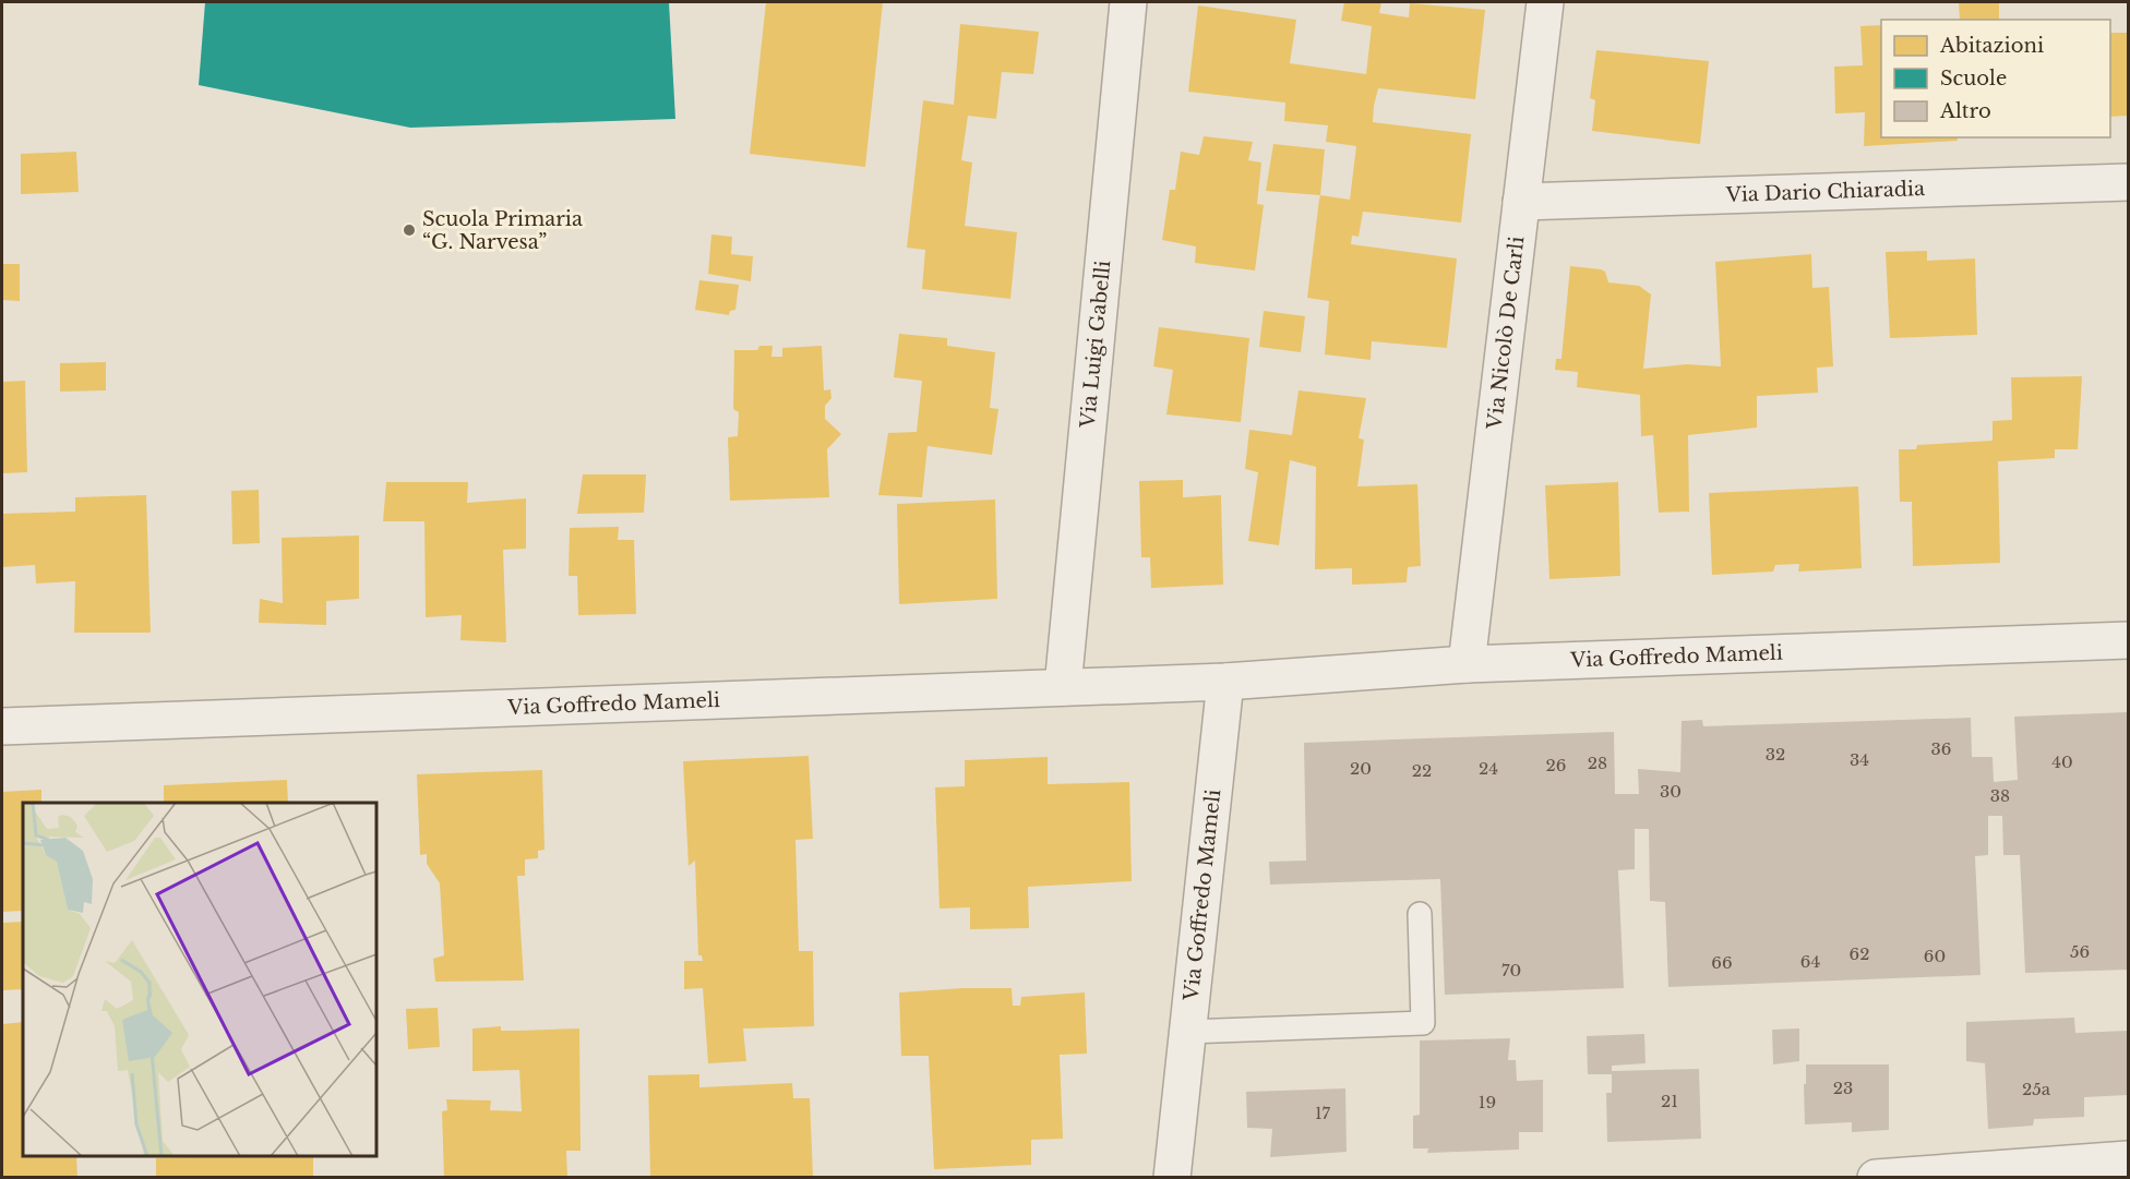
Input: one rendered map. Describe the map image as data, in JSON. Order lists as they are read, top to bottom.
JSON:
{
  "streets": {
    "street": [
      "Via Dario Chiaradia",
      "Via Nicolò De Carli",
      "Via Luigi Gabelli",
      "Via Goffredo Mameli"
    ]
  },
  "crossings": [
    ["Via Dario Chiaradia", "Via Nicolò De Carli"],
    ["Via Nicolò De Carli", "Via Goffredo Mameli"],
    ["Via Luigi Gabelli", "Via Goffredo Mameli"]
  ],
  "places": ["Scuola Primaria “G. Narvesa”"],
  "house_numbers": [
    "36",
    "32",
    "34",
    "40",
    "28",
    "26",
    "20",
    "24",
    "22",
    "30",
    "38",
    "56",
    "62",
    "60",
    "64",
    "66",
    "70",
    "23",
    "25a",
    "21",
    "19",
    "17"
  ],
  "legend": ["Abitazioni", "Scuole", "Altro"]
}
